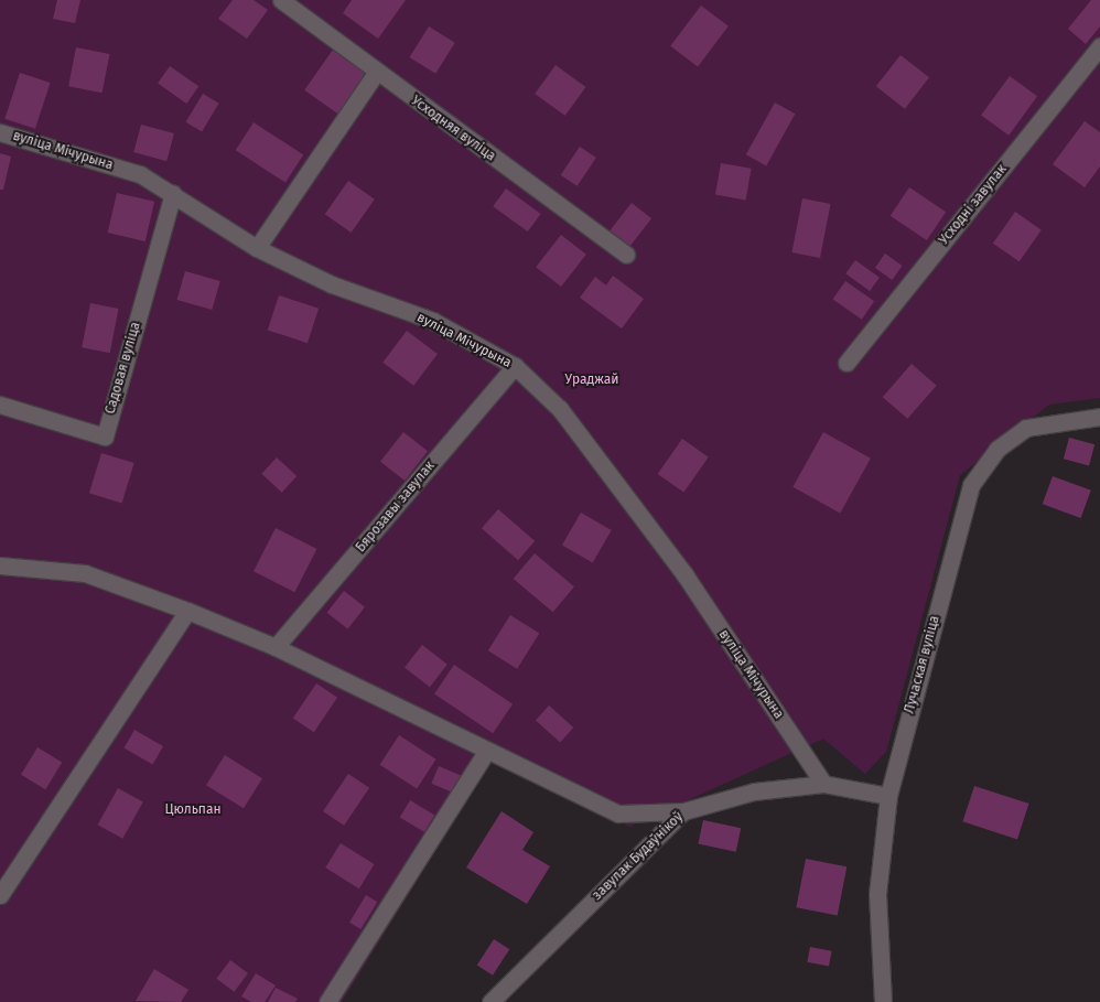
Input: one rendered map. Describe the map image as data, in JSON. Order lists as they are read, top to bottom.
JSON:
{
  "streets": {
    "street": [
      "Усходняя вуліца",
      "вуліца Мічурына",
      "Усходні завулак",
      "Садовая вуліца",
      "Бярозавы завулак",
      "Лучаская вуліца",
      "завулак Будаўнікоў"
    ]
  },
  "crossings": [
    ["вуліца Мічурына", "Садовая вуліца"],
    ["вуліца Мічурына", "Бярозавы завулак"],
    ["вуліца Мічурына", "завулак Будаўнікоў"],
    ["Лучаская вуліца", "завулак Будаўнікоў"]
  ],
  "parks": ["Ураджай", "Цюльпан"]
}
